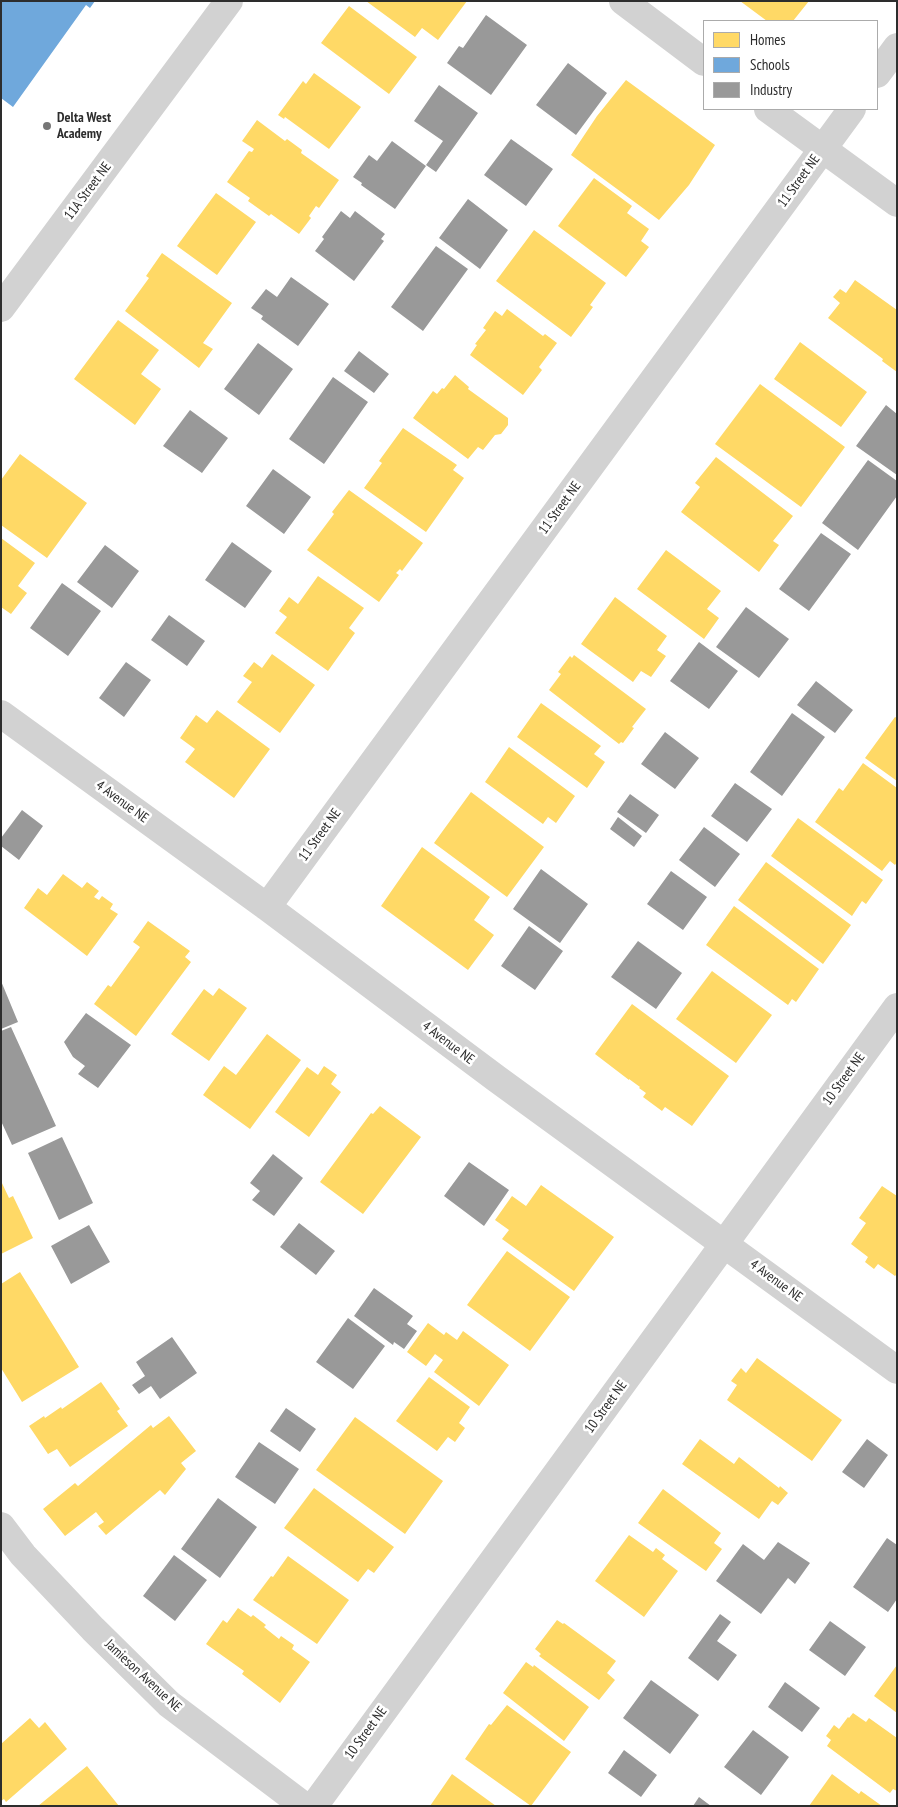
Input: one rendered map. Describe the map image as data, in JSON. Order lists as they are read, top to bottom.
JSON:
{
  "streets": {
    "street": [
      "11 Street NE",
      "11A Street NE",
      "4 Avenue NE",
      "10 Street NE",
      "Jamieson Avenue NE"
    ]
  },
  "crossings": [
    ["11 Street NE", "4 Avenue NE"],
    ["4 Avenue NE", "10 Street NE"]
  ],
  "places": ["Delta West Academy"],
  "legend": ["Homes", "Schools", "Industry"]
}
